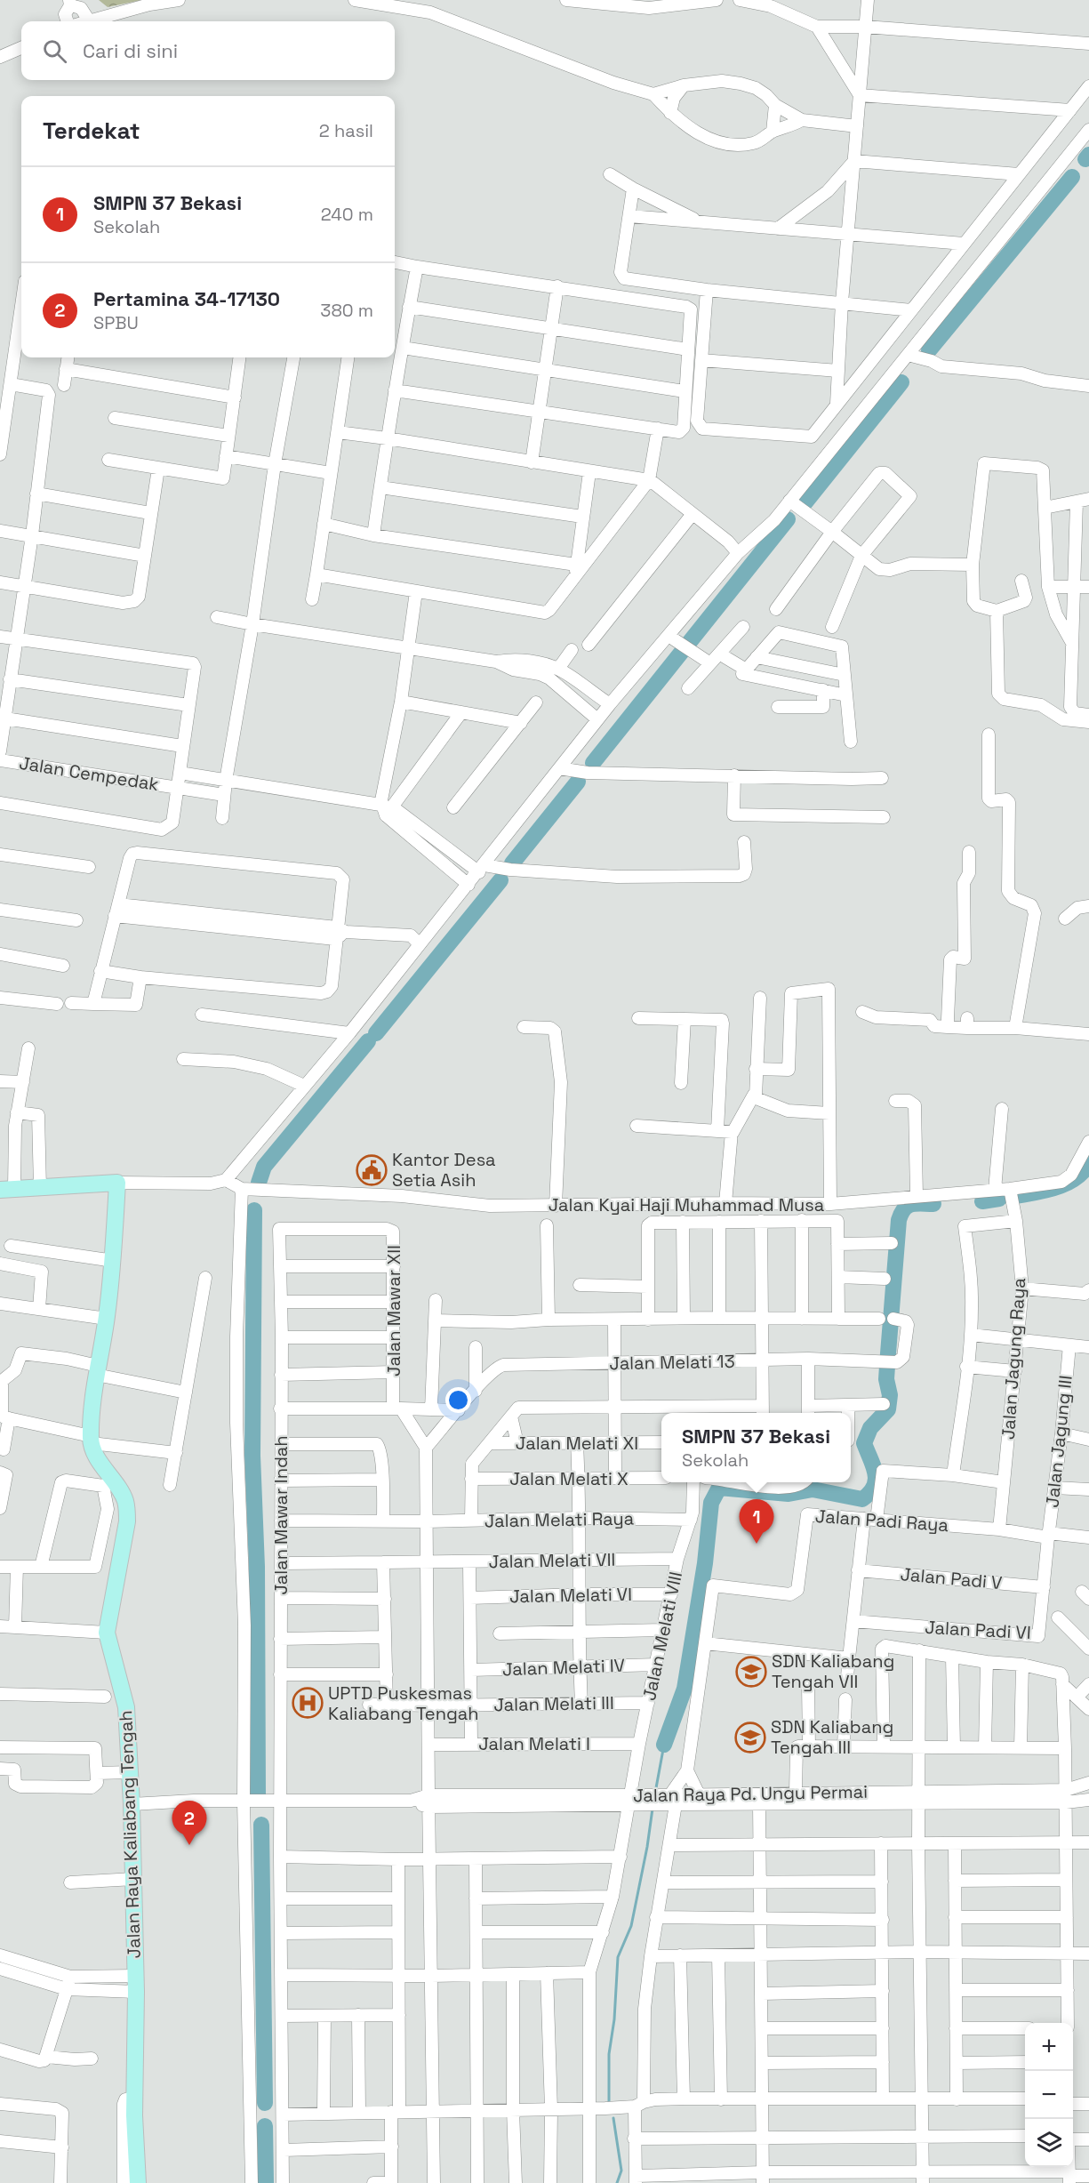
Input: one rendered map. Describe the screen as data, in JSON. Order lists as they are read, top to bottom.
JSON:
{
  "streets": {
    "main road": ["Jalan Raya Kaliabang Tengah"],
    "street": [
      "Jalan Cempedak",
      "Jalan Kyai Haji Muhammad Musa",
      "Jalan Mawar XII",
      "Jalan Jagung Raya",
      "Jalan Melati 13",
      "Jalan Jagung III",
      "Jalan Melati XI",
      "Jalan Melati X",
      "Jalan Mawar Indah",
      "Jalan Melati Raya",
      "Jalan Padi Raya",
      "Jalan Melati VII",
      "Jalan Padi V",
      "Jalan Melati VI",
      "Jalan Padi VI",
      "Jalan Melati VIII",
      "Jalan Melati IV",
      "Jalan Melati III",
      "Jalan Melati I",
      "Jalan Raya Pd. Ungu Permai"
    ]
  },
  "crossings": [
    ["Jalan Kyai Haji Muhammad Musa", "Jalan Jagung Raya"],
    ["Jalan Mawar XII", "Jalan Mawar Indah"],
    ["Jalan Jagung Raya", "Jalan Padi Raya"],
    ["Jalan Jagung III", "Jalan Padi Raya"],
    ["Jalan Jagung III", "Jalan Padi VI"],
    ["Jalan Mawar Indah", "Jalan Melati Raya"],
    ["Jalan Mawar Indah", "Jalan Melati VII"],
    ["Jalan Mawar Indah", "Jalan Raya Pd. Ungu Permai"],
    ["Jalan Melati Raya", "Jalan Melati VIII"],
    ["Jalan Padi Raya", "Jalan Padi VI"],
    ["Jalan Padi Raya", "Jalan Raya Pd. Ungu Permai"],
    ["Jalan Melati VII", "Jalan Melati VIII"],
    ["Jalan Padi V", "Jalan Padi VI"],
    ["Jalan Melati VI", "Jalan Melati VIII"],
    ["Jalan Melati VIII", "Jalan Melati IV"],
    ["Jalan Melati VIII", "Jalan Melati III"],
    ["Jalan Melati VIII", "Jalan Melati I"],
    ["Jalan Melati VIII", "Jalan Raya Pd. Ungu Permai"],
    ["Jalan Raya Pd. Ungu Permai", "Jalan Raya Kaliabang Tengah"]
  ],
  "places": {
    "public building": ["Kantor Desa Setia Asih"],
    "school or university": ["SDN Kaliabang Tengah VII", "SDN Kaliabang Tengah III"],
    "hospital": ["UPTD Puskesmas Kaliabang Tengah"]
  },
  "page": {
    "search": "Cari di sini",
    "heading": ["Terdekat", "2 hasil"],
    "list": [
      {
        "mark": "1",
        "name": "SMPN 37 Bekasi",
        "note": "Sekolah",
        "value": "240 m"
      },
      {
        "mark": "2",
        "name": "Pertamina 34-17130",
        "note": "SPBU",
        "value": "380 m"
      }
    ],
    "popup": ["SMPN 37 Bekasi", "Sekolah"],
    "pins": ["1", "2"],
    "map_buttons": ["+", "−"]
  }
}
